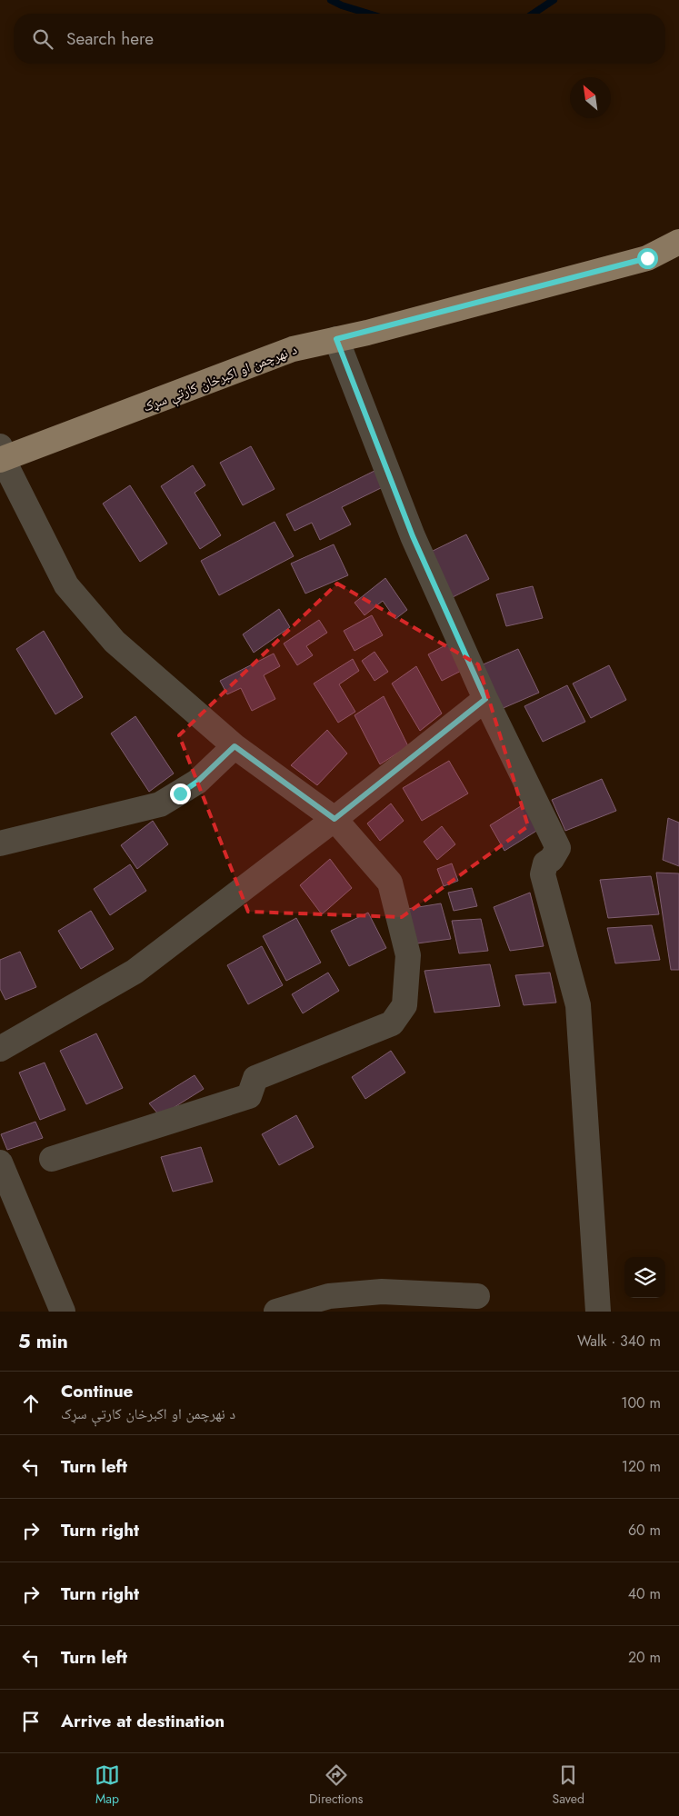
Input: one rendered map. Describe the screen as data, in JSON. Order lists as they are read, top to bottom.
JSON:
{
  "streets": {
    "main road": ["د نهرچمن او اکبرخان کارتې سړک"]
  },
  "north": "top left",
  "page": {
    "search": "Search here",
    "heading": ["5 min", "Walk · 340 m"],
    "list": [
      ["Continue", "د نهرچمن او اکبرخان کارتې سړک", "100 m"],
      ["Turn left", "120 m"],
      ["Turn right", "60 m"],
      ["Turn right", "40 m"],
      ["Turn left", "20 m"],
      "Arrive at destination"
    ],
    "nav": ["Map", "Directions", "Saved"]
  }
}
